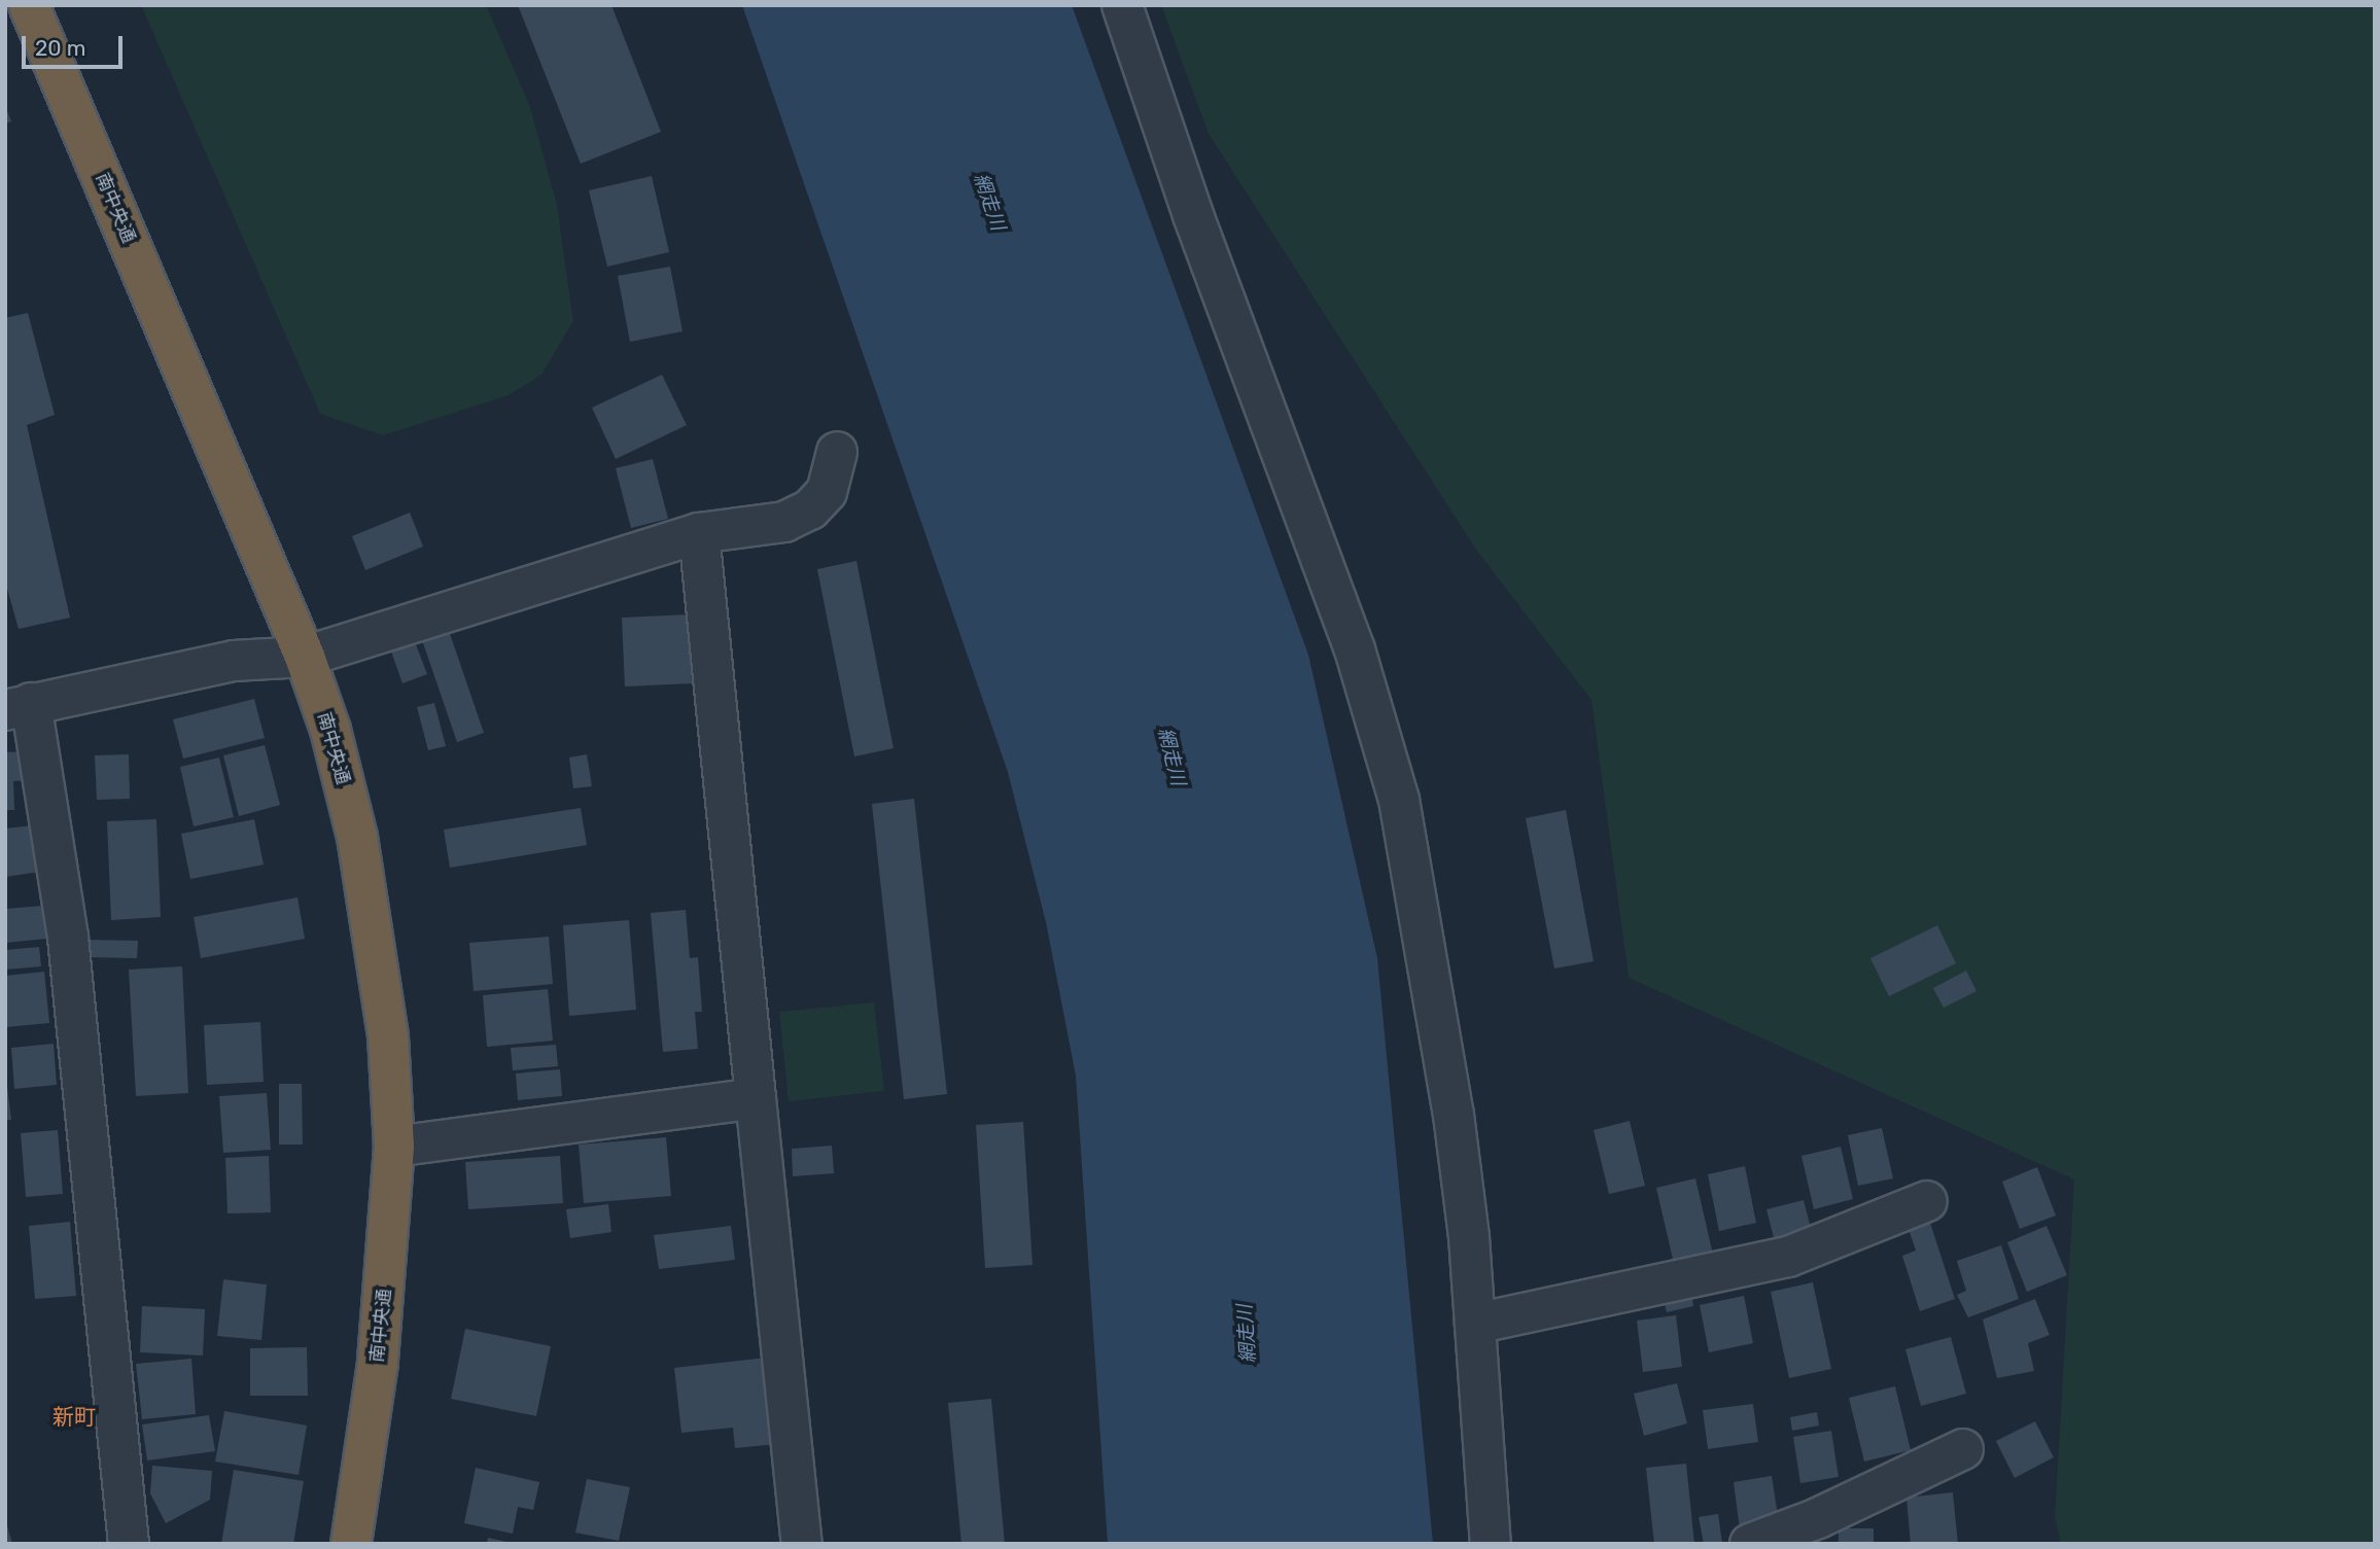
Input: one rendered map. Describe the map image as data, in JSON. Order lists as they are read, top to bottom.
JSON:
{
  "streets": {
    "highway": ["南中央通"]
  },
  "districts": ["新町"],
  "water": ["網走川"],
  "scale_bar": "20 m"
}
